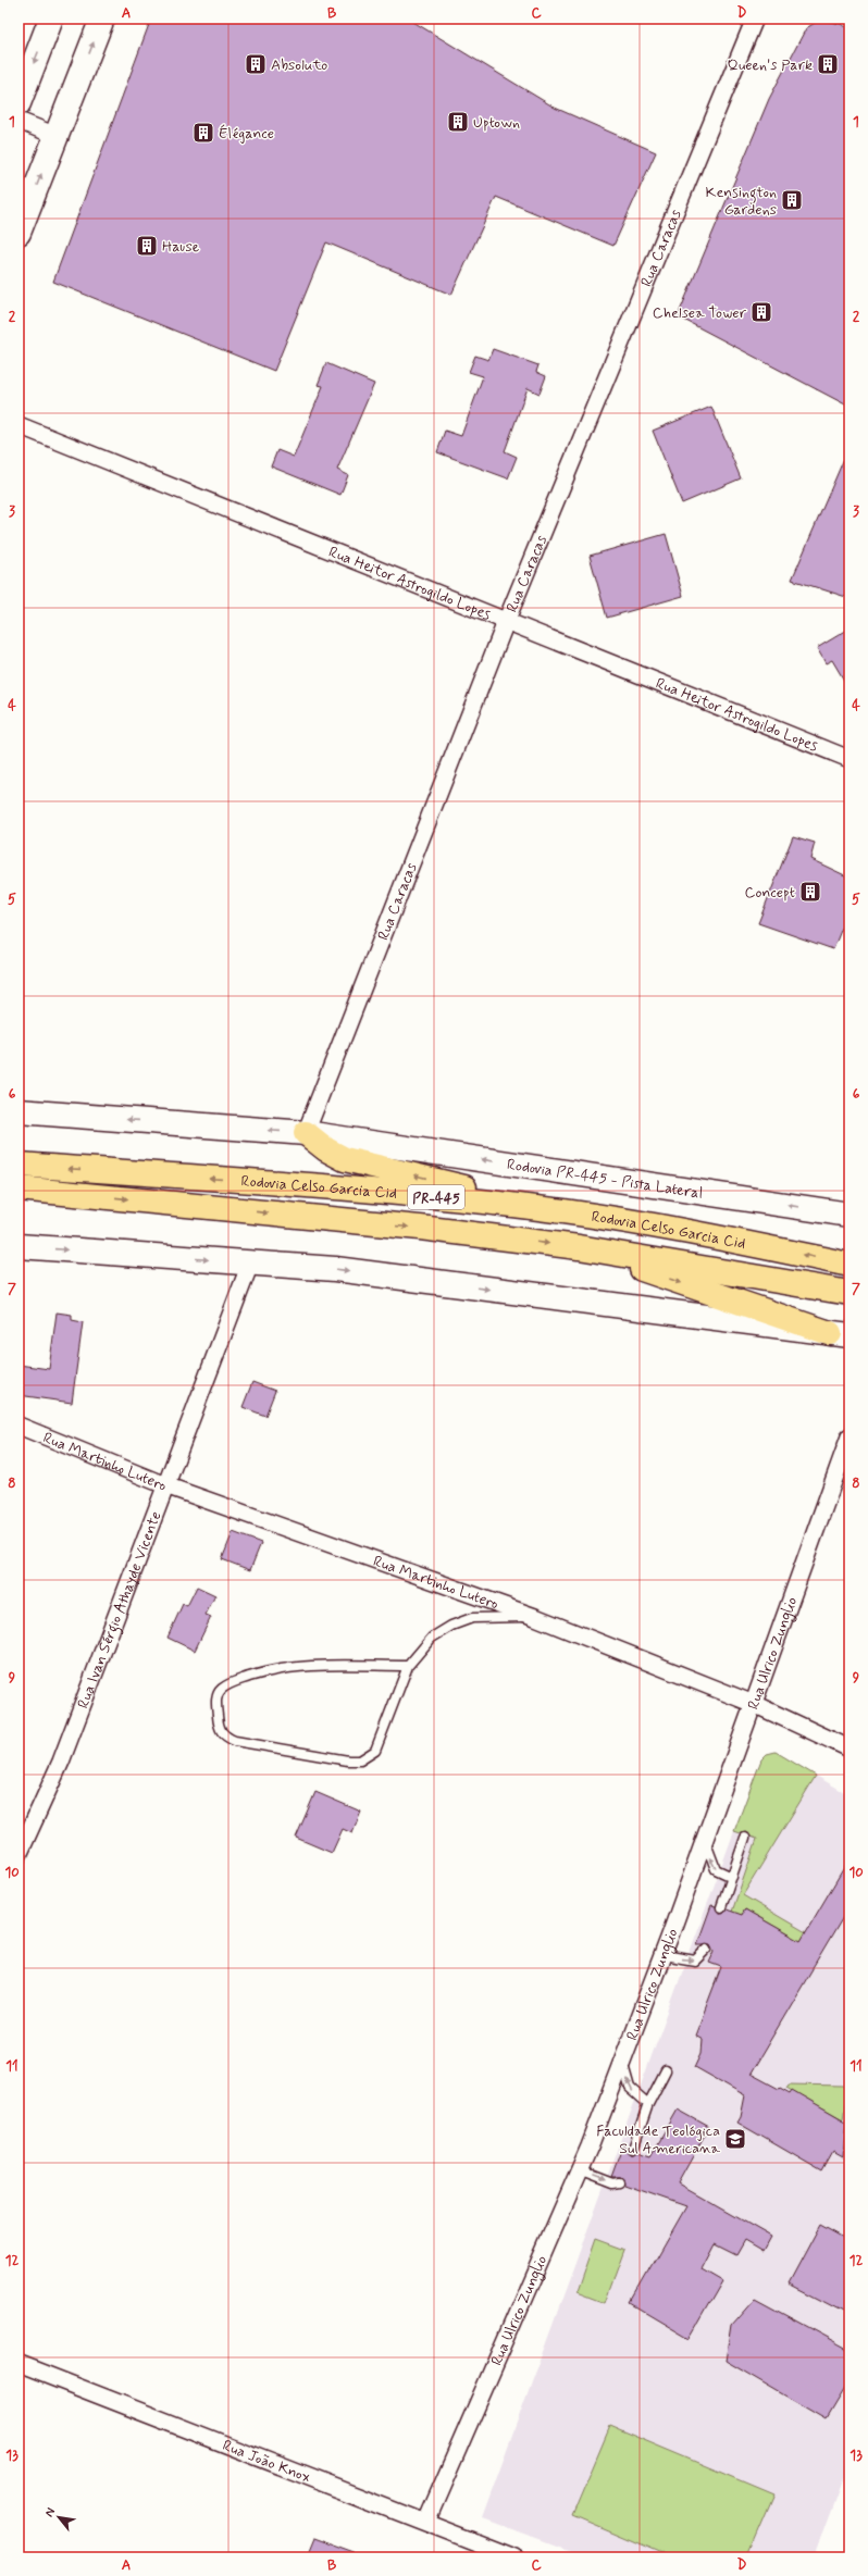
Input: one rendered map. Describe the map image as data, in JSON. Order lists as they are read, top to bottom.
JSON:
{
  "streets": {
    "highway": ["Rodovia Celso Garcia Cid", "PR-445"],
    "street": [
      "Rua Caracas",
      "Rua Heitor Astrogildo Lopes",
      "Rodovia PR-445 - Pista Lateral",
      "Rua Martinho Lutero",
      "Rua Ivan Sérgio Athayde Vicente",
      "Rua Ulrico Zunglio",
      "Rua João Knox"
    ]
  },
  "crossings": [
    ["Rua Caracas", "Rua Heitor Astrogildo Lopes"],
    ["Rua Caracas", "Rodovia PR-445 - Pista Lateral"],
    ["Rua Martinho Lutero", "Rua Ivan Sérgio Athayde Vicente"],
    ["Rua Martinho Lutero", "Rua Ulrico Zunglio"],
    ["Rua Ulrico Zunglio", "Rua João Knox"]
  ],
  "places": {
    "building": [
      "Absoluto",
      "Queen's Park",
      "Uptown",
      "Élégance",
      "Kensington Gardens",
      "Hause",
      "Chelsea Tower",
      "Concept"
    ],
    "school or university": ["Faculdade Teológica Sul Americana"]
  },
  "north": "top left",
  "grid": {
    "columns": [
      "A",
      "B",
      "C",
      "D"
    ],
    "rows": [
      "1",
      "2",
      "3",
      "4",
      "5",
      "6",
      "7",
      "8",
      "9",
      "10",
      "11",
      "12",
      "13"
    ]
  }
}
